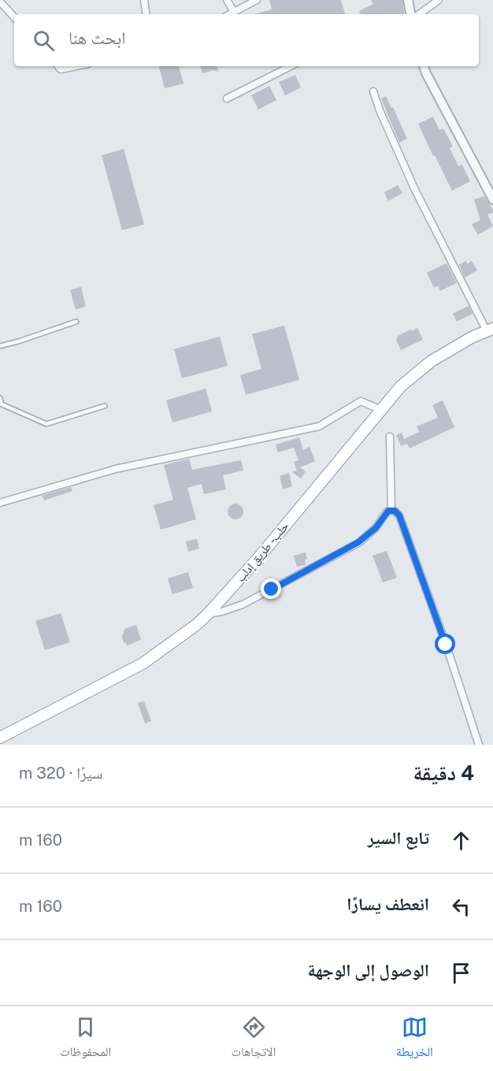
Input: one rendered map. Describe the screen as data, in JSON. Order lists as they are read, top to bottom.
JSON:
{
  "streets": {
    "highway": ["حلب - طريق إدلب"]
  },
  "page": {
    "search": "ابحث هنا",
    "heading": ["4 دقيقة", "سيرًا · 320 m"],
    "list": [
      ["تابع السير", "160 m"],
      ["انعطف يسارًا", "160 m"],
      "الوصول إلى الوجهة"
    ],
    "nav": ["الخريطة", "الاتجاهات", "المحفوظات"]
  }
}
